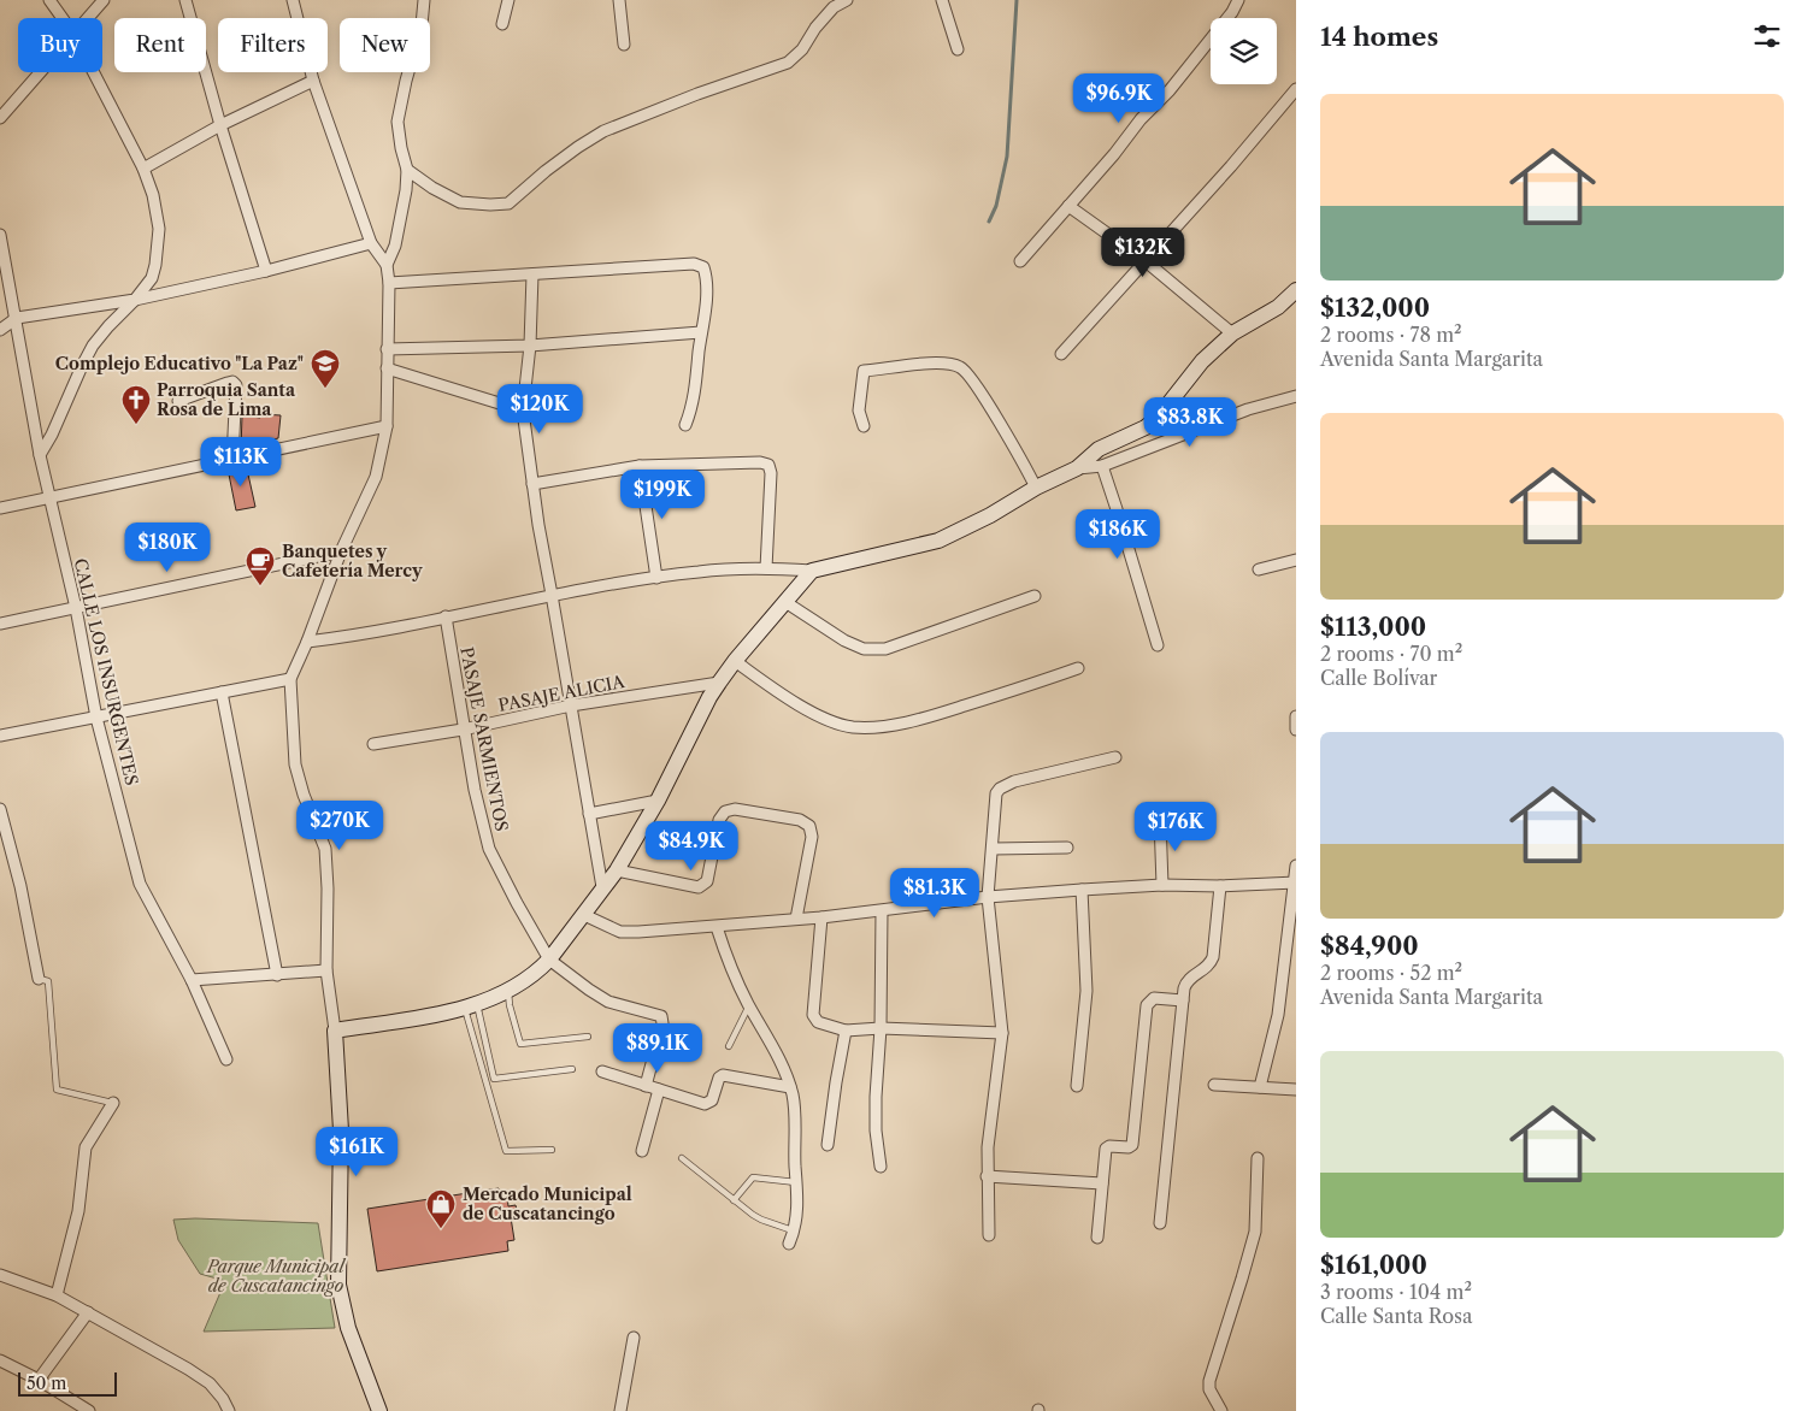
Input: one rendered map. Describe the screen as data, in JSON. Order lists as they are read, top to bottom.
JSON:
{
  "streets": {
    "street": ["CALLE LOS INSURGENTES", "PASAJE ALICIA", "PASAJE SARMIENTOS"]
  },
  "crossings": [
    ["PASAJE ALICIA", "PASAJE SARMIENTOS"]
  ],
  "parks": ["Parque Municipal de Cuscatancingo"],
  "places": {
    "school or university": ["Complejo Educativo \"La Paz\""],
    "church": ["Parroquia Santa Rosa de Lima"],
    "cafe": ["Banquetes y Cafetería Mercy"],
    "shop": ["Mercado Municipal de Cuscatancingo"]
  },
  "scale_bar": "50 m",
  "page": {
    "heading": "14 homes",
    "chip": [
      "Buy",
      "Rent",
      "Filters",
      "New"
    ],
    "list": [
      {
        "name": "$132,000",
        "note": "2 rooms · 78 m² · Avenida Santa Margarita"
      },
      {
        "name": "$113,000",
        "note": "2 rooms · 70 m² · Calle Bolívar"
      },
      {
        "name": "$84,900",
        "note": "2 rooms · 52 m² · Avenida Santa Margarita"
      },
      {
        "name": "$161,000",
        "note": "3 rooms · 104 m² · Calle Santa Rosa"
      }
    ],
    "price": [
      "$96.9K",
      "$132K",
      "$120K",
      "$83.8K",
      "$113K",
      "$199K",
      "$186K",
      "$180K",
      "$270K",
      "$176K",
      "$84.9K",
      "$81.3K",
      "$89.1K",
      "$161K"
    ],
    "scale": "50 m"
  }
}
